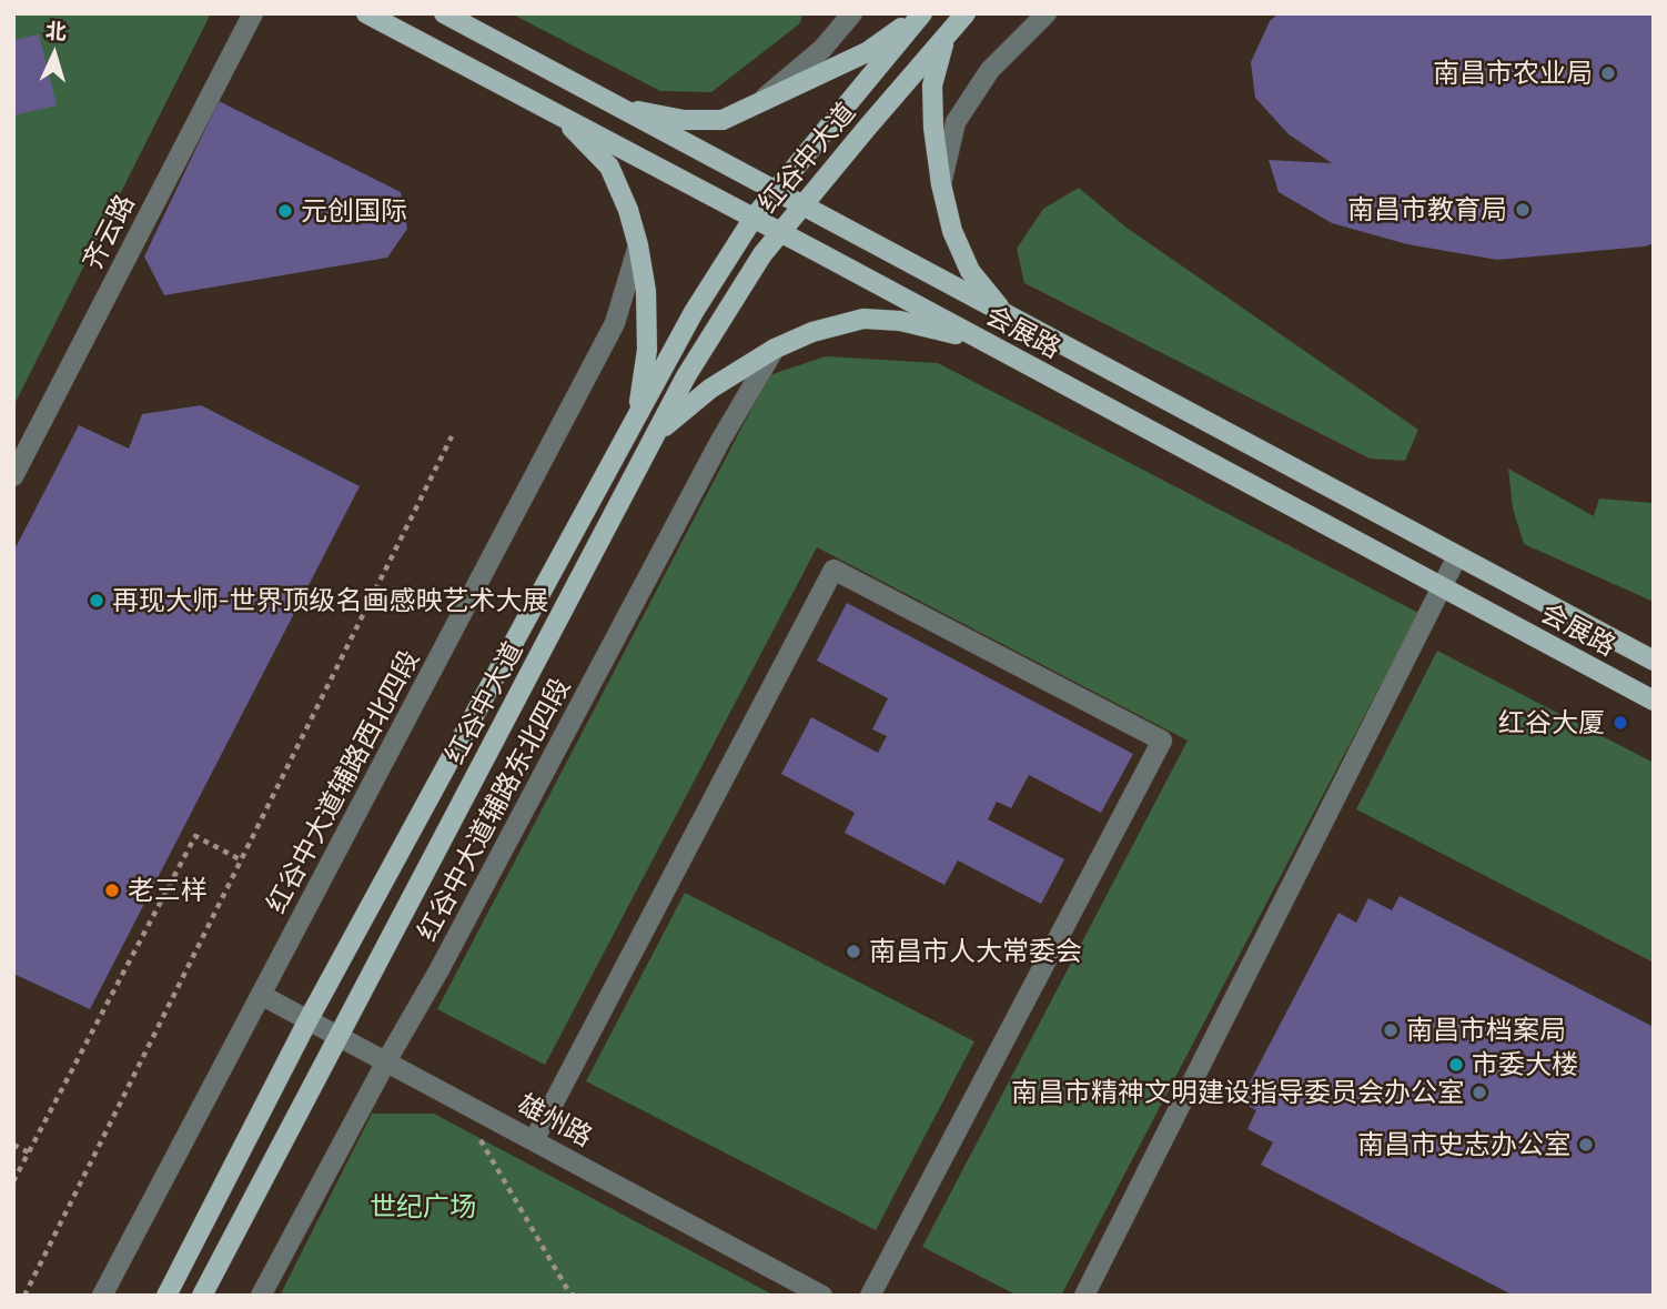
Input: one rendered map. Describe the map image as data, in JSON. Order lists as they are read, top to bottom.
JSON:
{
  "streets": {
    "main road": ["红谷中大道", "会展路"],
    "street": [
      "齐云路",
      "红谷中大道辅路西北四段",
      "红谷中大道辅路东北四段",
      "雄州路"
    ]
  },
  "crossings": [
    ["红谷中大道", "会展路"],
    ["红谷中大道", "雄州路"],
    ["红谷中大道辅路西北四段", "雄州路"],
    ["红谷中大道辅路东北四段", "雄州路"]
  ],
  "parks": ["世纪广场"],
  "places": [
    "南昌市农业局",
    "南昌市教育局",
    "元创国际",
    "再现大师-世界顶级名画感映艺术大展",
    "红谷大厦",
    "老三样",
    "南昌市人大常委会",
    "南昌市档案局",
    "市委大楼",
    "南昌市精神文明建设指导委员会办公室",
    "南昌市史志办公室"
  ],
  "north": "top"
}
